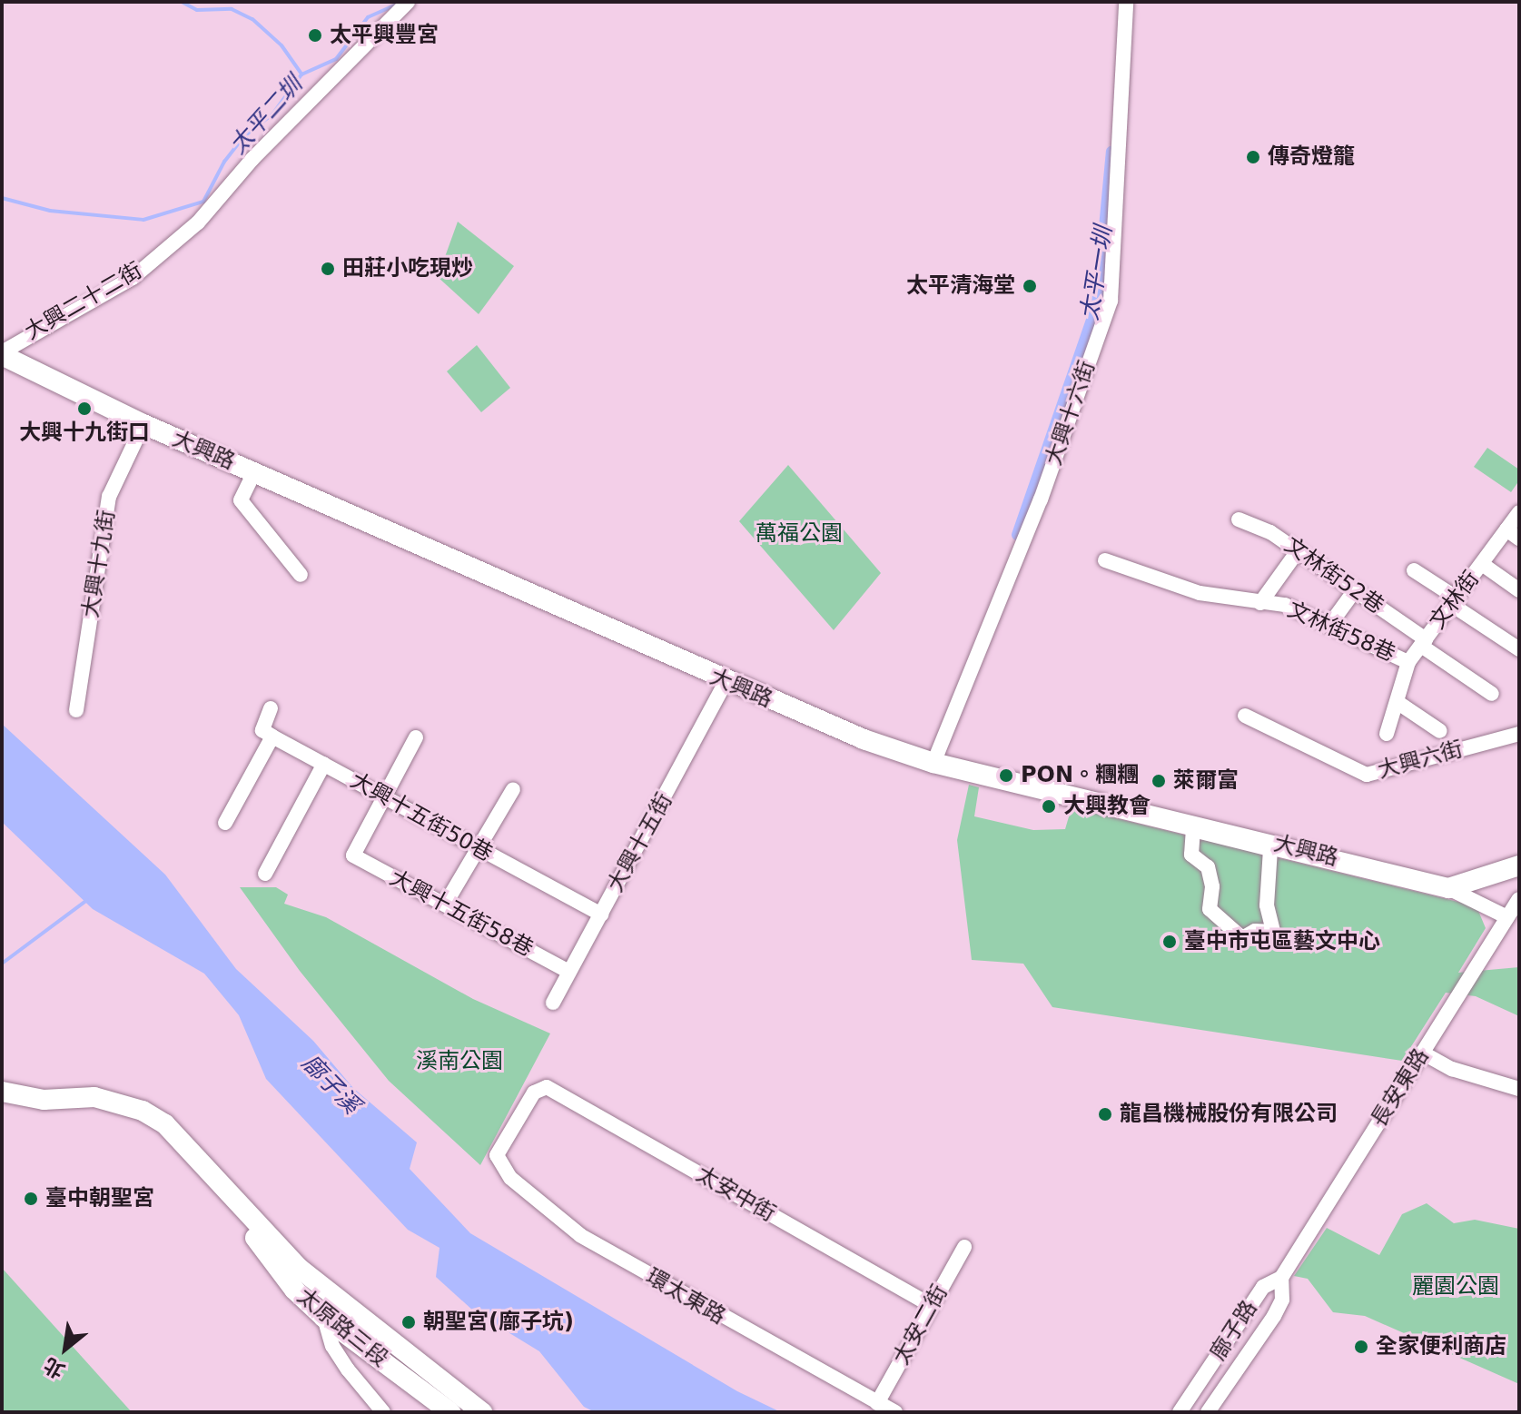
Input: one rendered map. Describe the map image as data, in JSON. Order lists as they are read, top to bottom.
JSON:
{
  "streets": {
    "main road": ["大興路", "太原路三段"],
    "street": [
      "大興二十二街",
      "大興十六街",
      "大興十九街",
      "文林街52巷",
      "文林街",
      "文林街58巷",
      "大興六街",
      "大興十五街50巷",
      "大興十五街",
      "大興十五街58巷",
      "長安東路",
      "太安中街",
      "環太東路",
      "太安二街",
      "廍子路"
    ]
  },
  "crossings": [
    ["大興二十二街", "大興路"],
    ["大興十六街", "大興路"],
    ["大興路", "大興十九街"],
    ["大興路", "大興十五街"],
    ["文林街52巷", "文林街"],
    ["文林街", "文林街58巷"],
    ["大興十五街50巷", "大興十五街"],
    ["大興十五街50巷", "大興十五街58巷"],
    ["大興十五街", "大興十五街58巷"],
    ["長安東路", "廍子路"],
    ["太安中街", "環太東路"],
    ["太安中街", "太安二街"],
    ["環太東路", "太安二街"]
  ],
  "water": ["太平二圳", "太平一圳", "廍子溪"],
  "parks": ["萬福公園", "溪南公園", "麗園公園"],
  "places": [
    "太平興豐宮",
    "傳奇燈籠",
    "田莊小吃現炒",
    "太平清海堂",
    "大興十九街口",
    "PON。糰糰",
    "萊爾富",
    "大興教會",
    "臺中市屯區藝文中心",
    "龍昌機械股份有限公司",
    "臺中朝聖宮",
    "朝聖宮(廍子坑)",
    "全家便利商店"
  ],
  "north": "bottom left"
}
